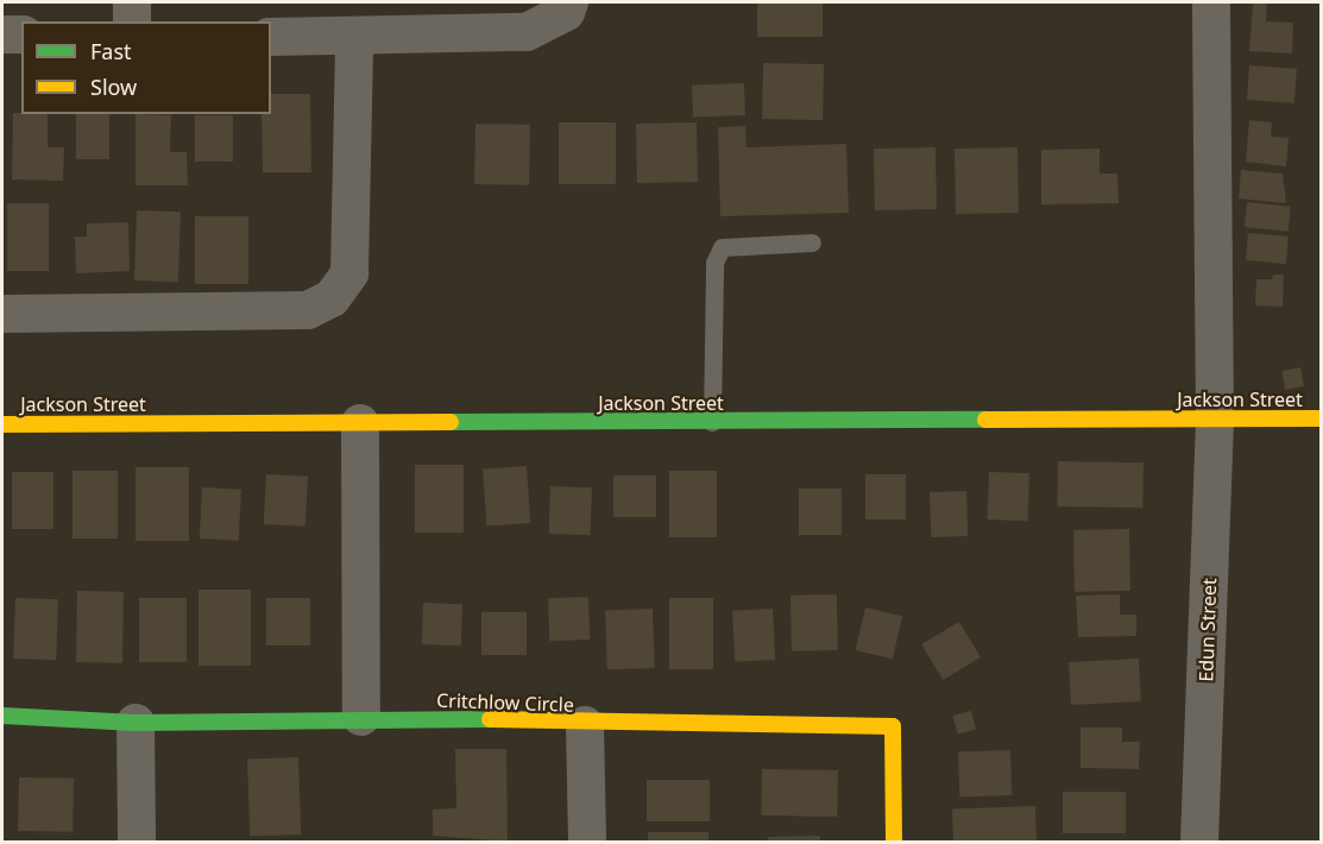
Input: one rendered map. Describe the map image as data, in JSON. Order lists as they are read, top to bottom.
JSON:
{
  "streets": {
    "street": ["Jackson Street", "Edun Street", "Critchlow Circle"]
  },
  "crossings": [
    ["Jackson Street", "Edun Street"]
  ],
  "legend": ["Fast", "Slow"]
}
